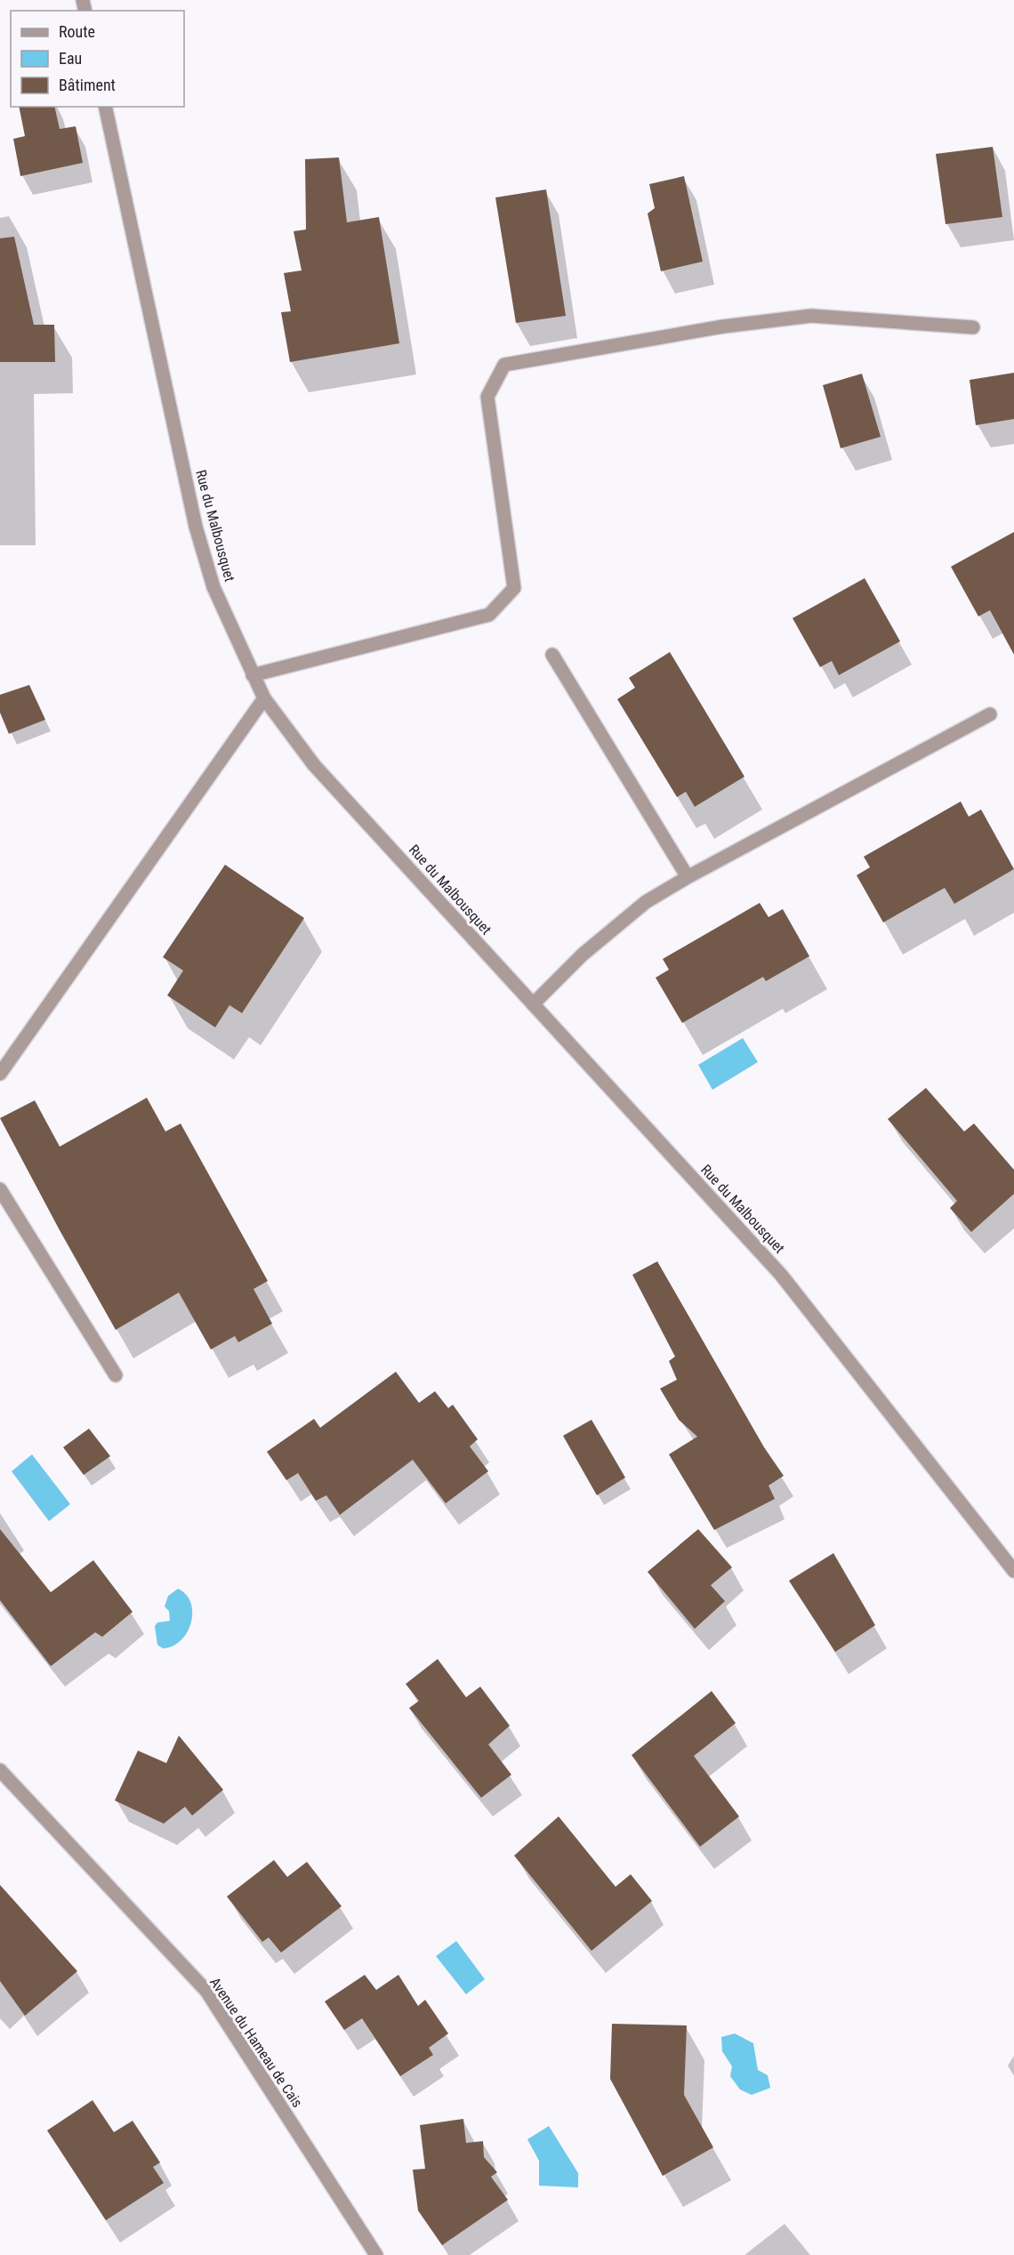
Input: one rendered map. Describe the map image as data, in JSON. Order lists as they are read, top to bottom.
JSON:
{
  "streets": {
    "street": ["Rue du Malbousquet", "Avenue du Hameau de Cais"]
  },
  "legend": ["Route", "Eau", "Bâtiment"]
}
